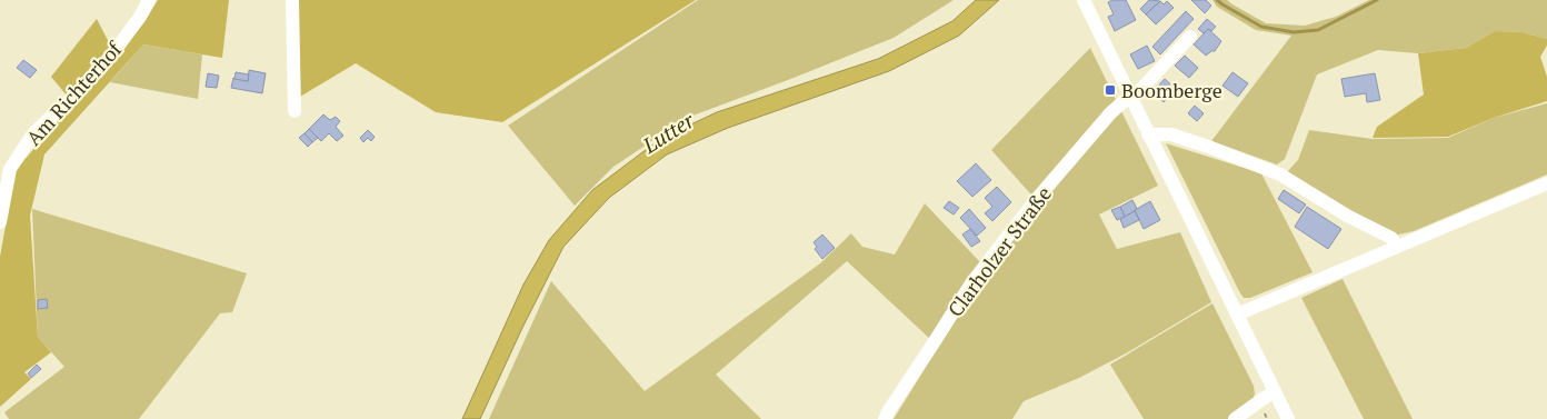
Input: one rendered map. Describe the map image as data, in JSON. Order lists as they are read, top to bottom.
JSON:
{
  "streets": {
    "street": ["Am Richterhof", "Clarholzer Straße"]
  },
  "water": ["Lutter"],
  "places": {
    "transit": ["Boomberge"]
  }
}
